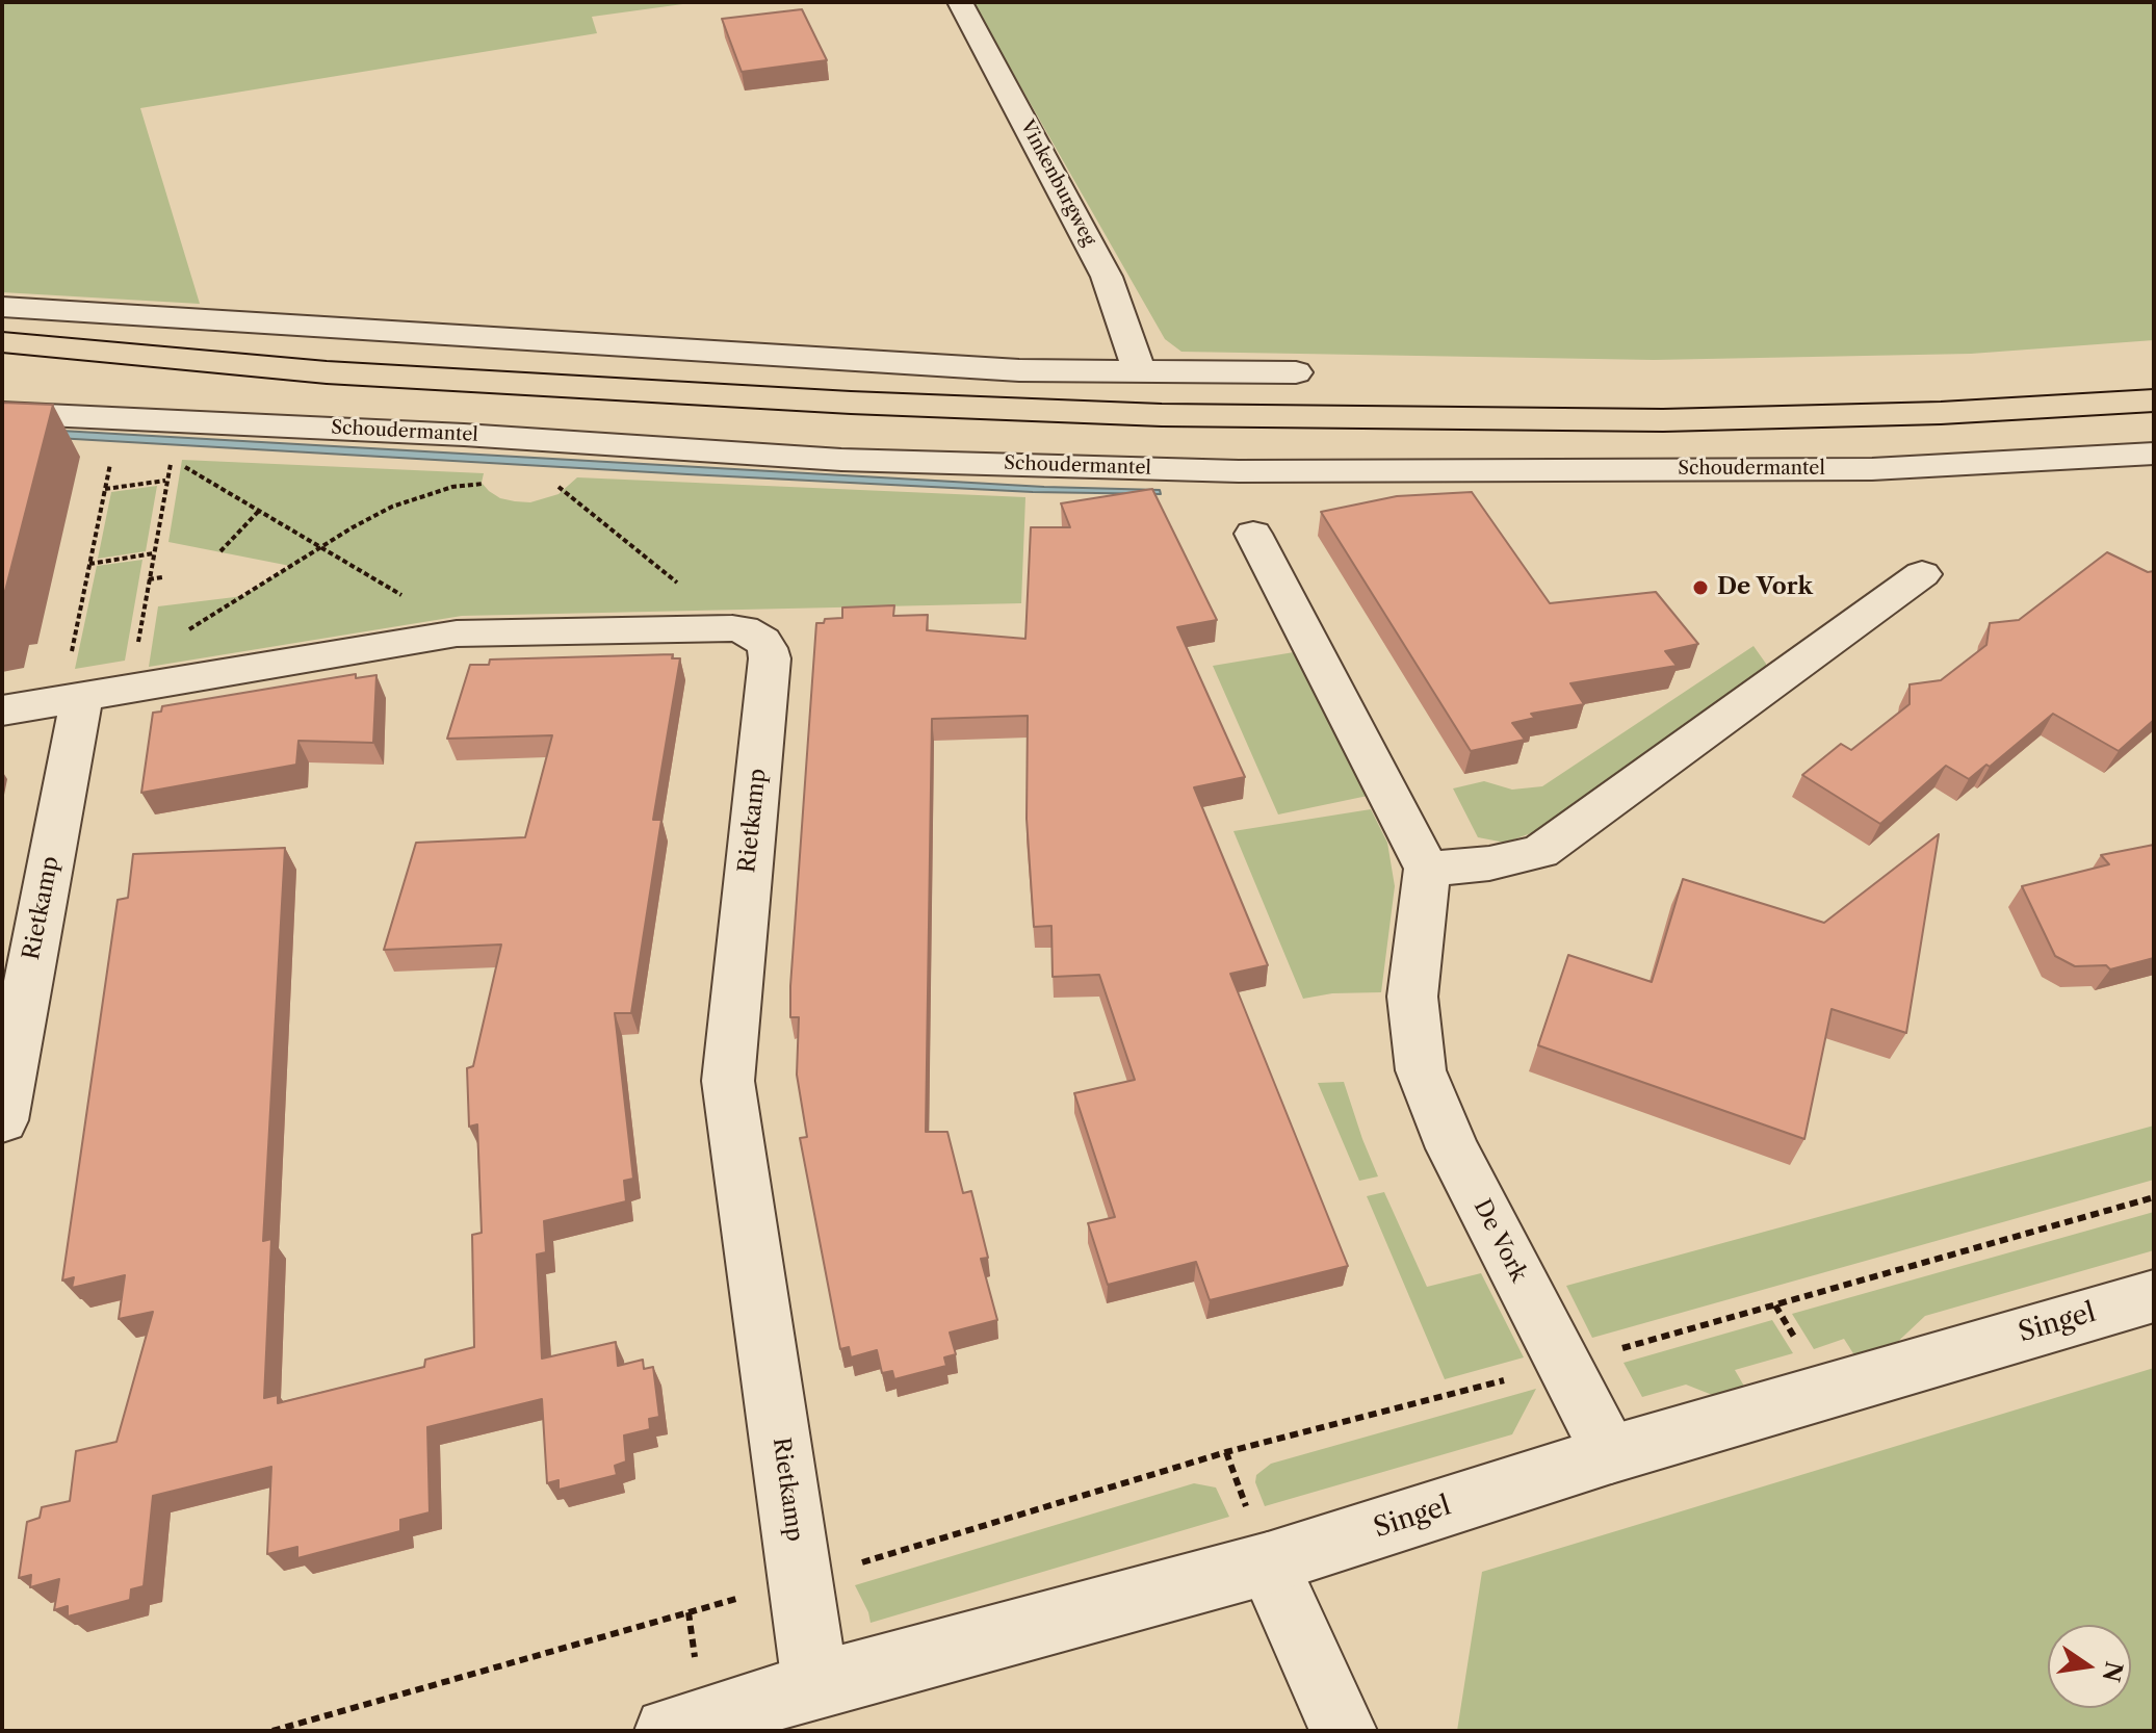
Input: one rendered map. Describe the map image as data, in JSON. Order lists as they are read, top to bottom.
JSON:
{
  "streets": {
    "street": [
      "Vinkenburgweg",
      "Schoudermantel",
      "Rietkamp",
      "De Vork",
      "Singel"
    ]
  },
  "crossings": [
    ["Rietkamp", "Singel"],
    ["De Vork", "Singel"]
  ],
  "places": ["De Vork"],
  "north": "right"
}
